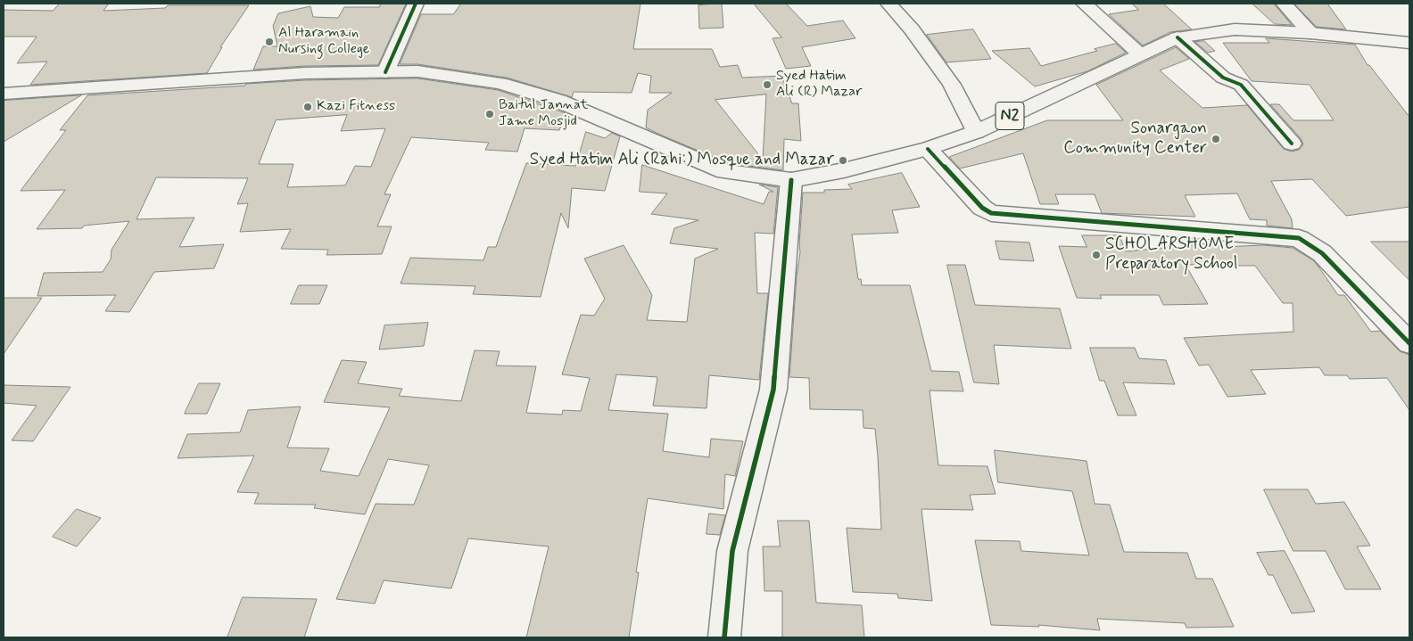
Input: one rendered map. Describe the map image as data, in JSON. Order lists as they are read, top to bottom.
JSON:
{
  "streets": {
    "main road": ["N2"]
  },
  "places": [
    "Al Haramain Nursing College",
    "Syed Hatim Ali (R) Mazar",
    "Kazi Fitness",
    "Baitul Jannat Jame Mosjid",
    "Sonargaon Community Center",
    "Syed Hatim Ali (Rahi:) Mosque and Mazar",
    "SCHOLARSHOME Preparatory School"
  ]
}
